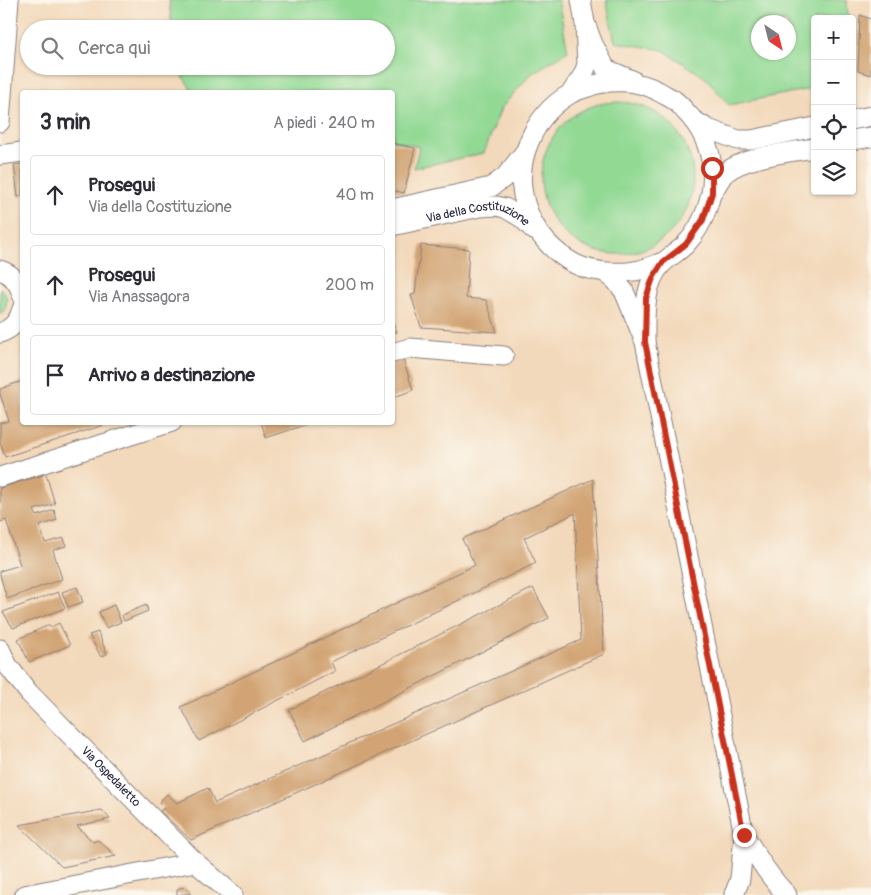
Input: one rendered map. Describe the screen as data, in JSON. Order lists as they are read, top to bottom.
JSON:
{
  "streets": {
    "street": ["Via della Costituzione", "Via Ospedaletto"]
  },
  "north": "bottom right",
  "page": {
    "map_buttons": ["+", "−"],
    "search": "Cerca qui",
    "heading": ["3 min", "A piedi · 240 m"],
    "list": [
      ["Prosegui", "Via della Costituzione", "40 m"],
      ["Prosegui", "Via Anassagora", "200 m"],
      "Arrivo a destinazione"
    ]
  }
}
